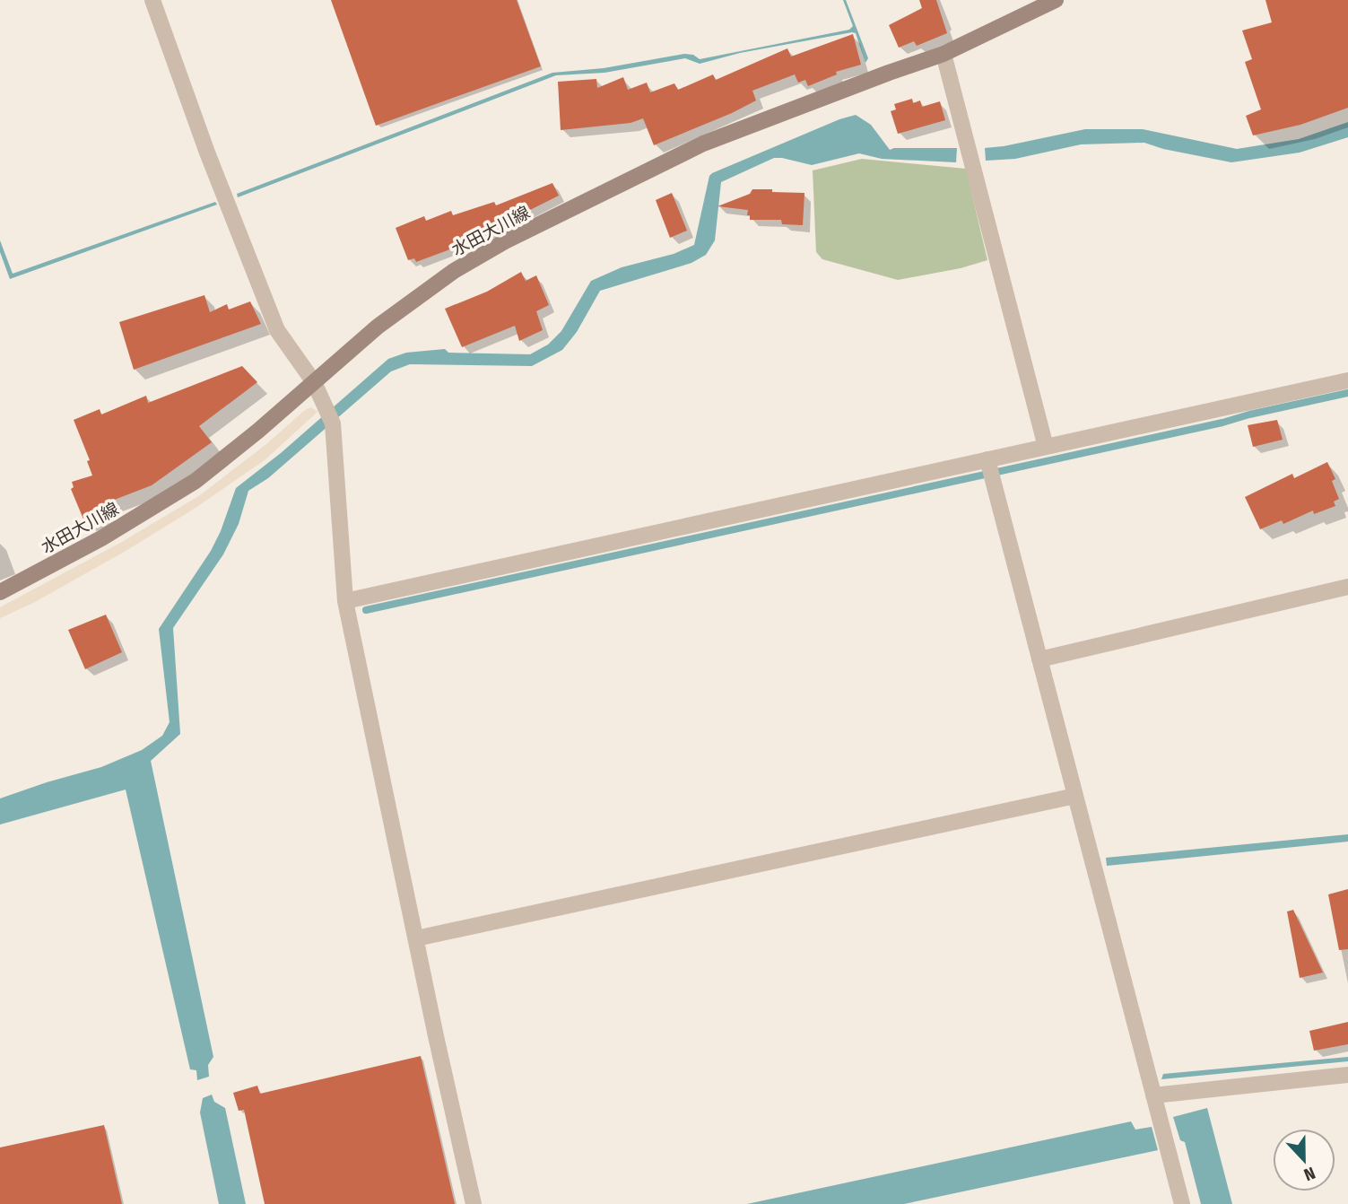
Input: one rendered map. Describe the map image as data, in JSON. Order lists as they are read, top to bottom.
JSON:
{
  "streets": {
    "main road": ["水田大川線"]
  },
  "north": "bottom"
}
